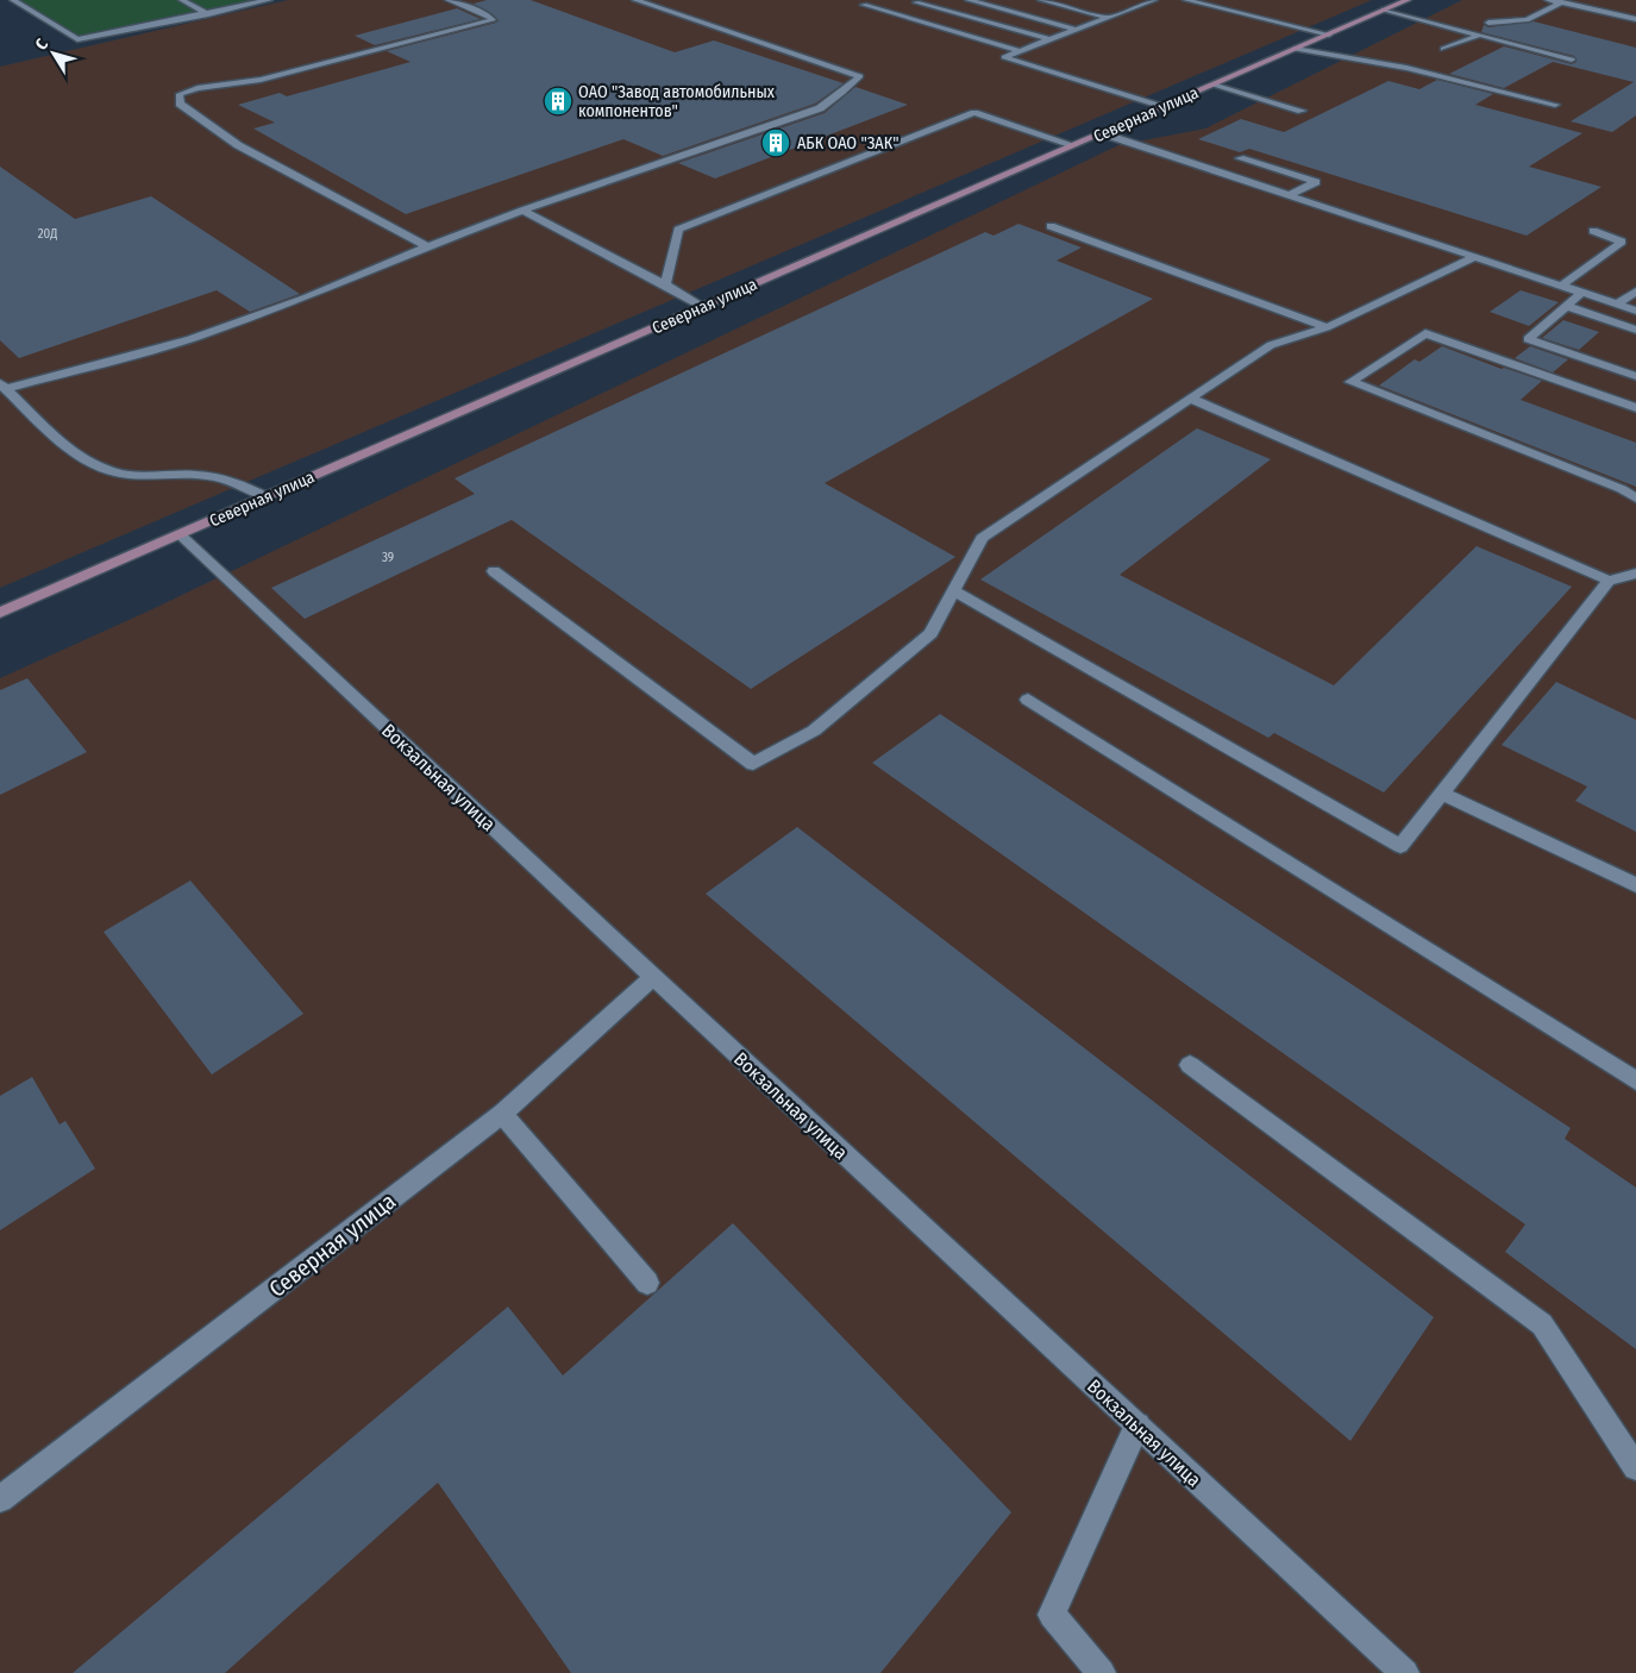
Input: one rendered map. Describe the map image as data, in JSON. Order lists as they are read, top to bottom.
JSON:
{
  "streets": {
    "main road": ["Северная улица"],
    "street": ["Вокзальная улица"]
  },
  "crossings": [
    ["Северная улица", "Вокзальная улица"]
  ],
  "places": {
    "building": ["ОАО \"Завод автомобильных компонентов\"", "АБК ОАО \"ЗАК\""]
  },
  "house_numbers": ["20Д", "39"],
  "north": "top left"
}
